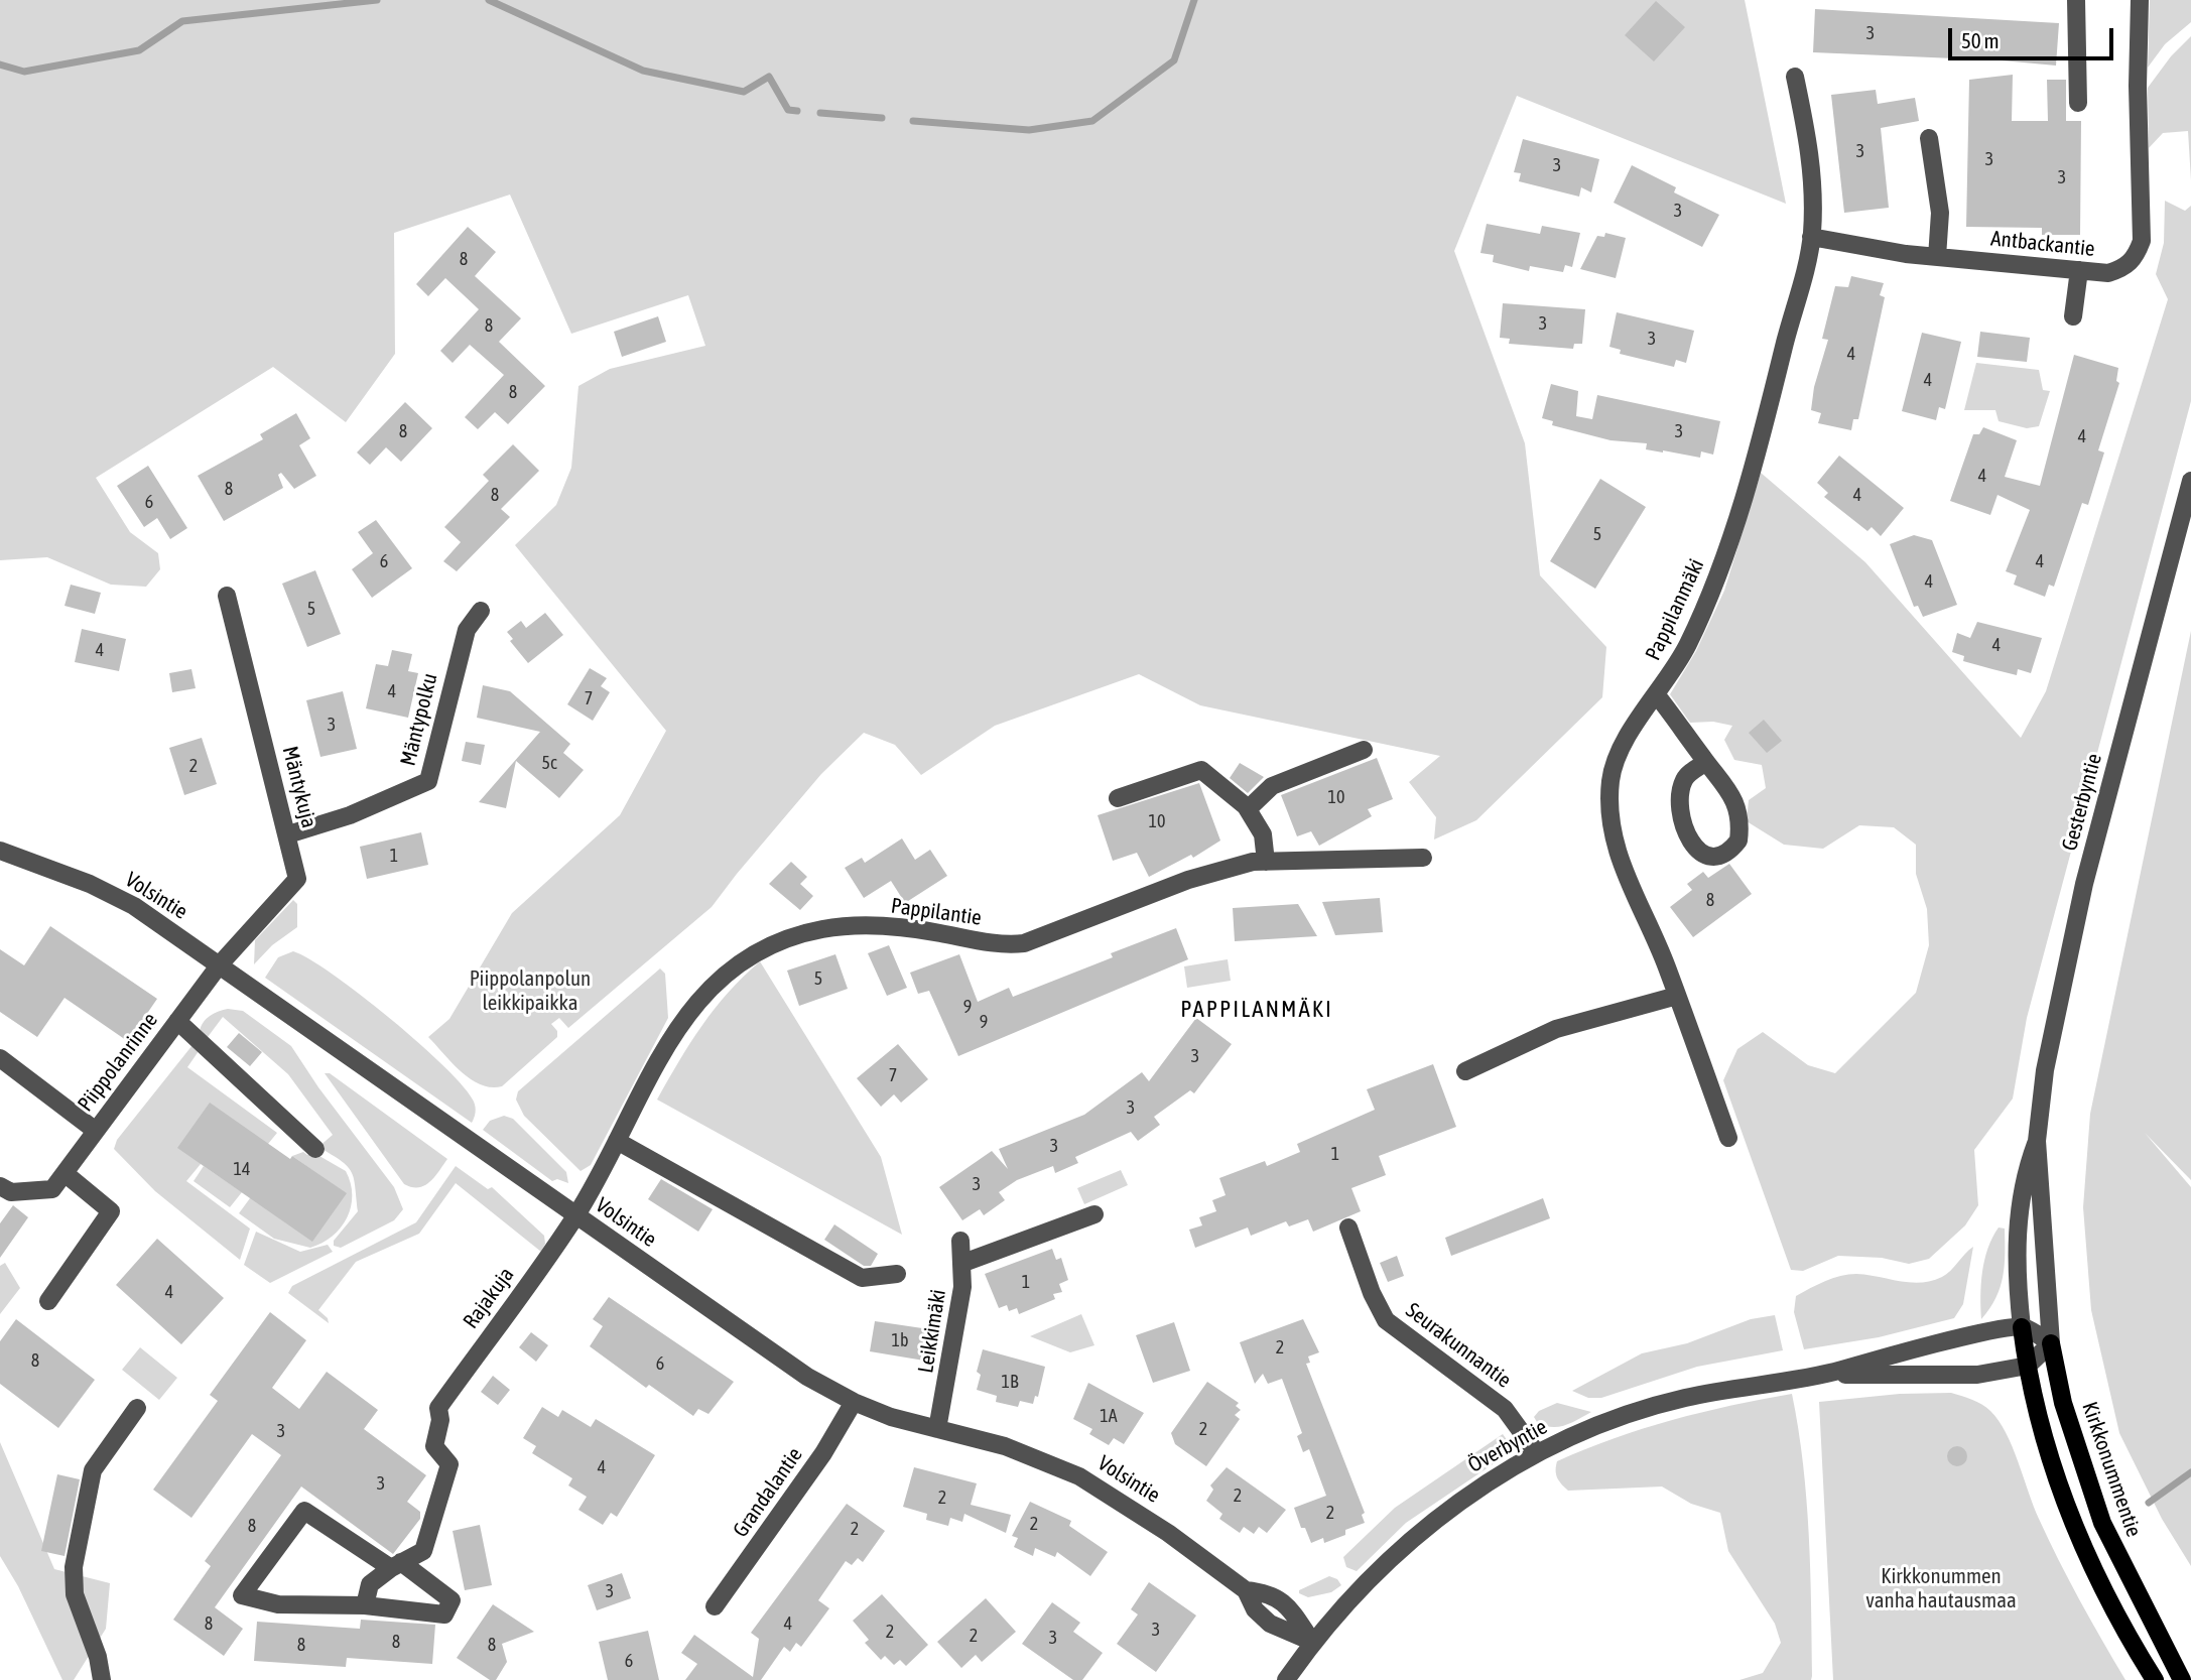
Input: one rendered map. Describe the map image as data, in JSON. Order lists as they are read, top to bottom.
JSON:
{
  "streets": {
    "main road": ["Gesterbyntie", "Kirkkonummentie"],
    "street": [
      "Antbackantie",
      "Pappilanmäki",
      "Mäntypolku",
      "Mäntykuja",
      "Volsintie",
      "Pappilantie",
      "Piippolanrinne",
      "Rajakuja",
      "Leikkimäki",
      "Seurakunnantie",
      "Överbyntie",
      "Grandalantie"
    ]
  },
  "crossings": [
    ["Antbackantie", "Pappilanmäki"],
    ["Mäntypolku", "Mäntykuja"],
    ["Mäntykuja", "Volsintie"],
    ["Mäntykuja", "Piippolanrinne"],
    ["Gesterbyntie", "Överbyntie"],
    ["Gesterbyntie", "Kirkkonummentie"],
    ["Volsintie", "Pappilantie"],
    ["Volsintie", "Piippolanrinne"],
    ["Volsintie", "Rajakuja"],
    ["Volsintie", "Leikkimäki"],
    ["Volsintie", "Överbyntie"],
    ["Volsintie", "Grandalantie"],
    ["Pappilantie", "Rajakuja"],
    ["Seurakunnantie", "Överbyntie"]
  ],
  "districts": ["PAPPILANMÄKI"],
  "parks": ["Piippolanpolun leikkipaikka", "Kirkkonummen vanha hautausmaa"],
  "house_numbers": [
    "3",
    "3",
    "3",
    "3",
    "3",
    "3",
    "8",
    "3",
    "8",
    "3",
    "4",
    "4",
    "8",
    "8",
    "3",
    "4",
    "4",
    "8",
    "8",
    "4",
    "6",
    "5",
    "6",
    "4",
    "4",
    "5",
    "4",
    "4",
    "4",
    "7",
    "3",
    "5c",
    "2",
    "10",
    "10",
    "1",
    "8",
    "5",
    "9",
    "9",
    "3",
    "7",
    "3",
    "3",
    "1",
    "14",
    "3",
    "1",
    "4",
    "1b",
    "2",
    "8",
    "6",
    "1B",
    "1A",
    "2",
    "3",
    "4",
    "3",
    "2",
    "2",
    "2",
    "2",
    "8",
    "2",
    "3",
    "8",
    "4",
    "3",
    "2",
    "2",
    "3",
    "8",
    "8",
    "8",
    "6"
  ],
  "scale_bar": "50 m"
}
